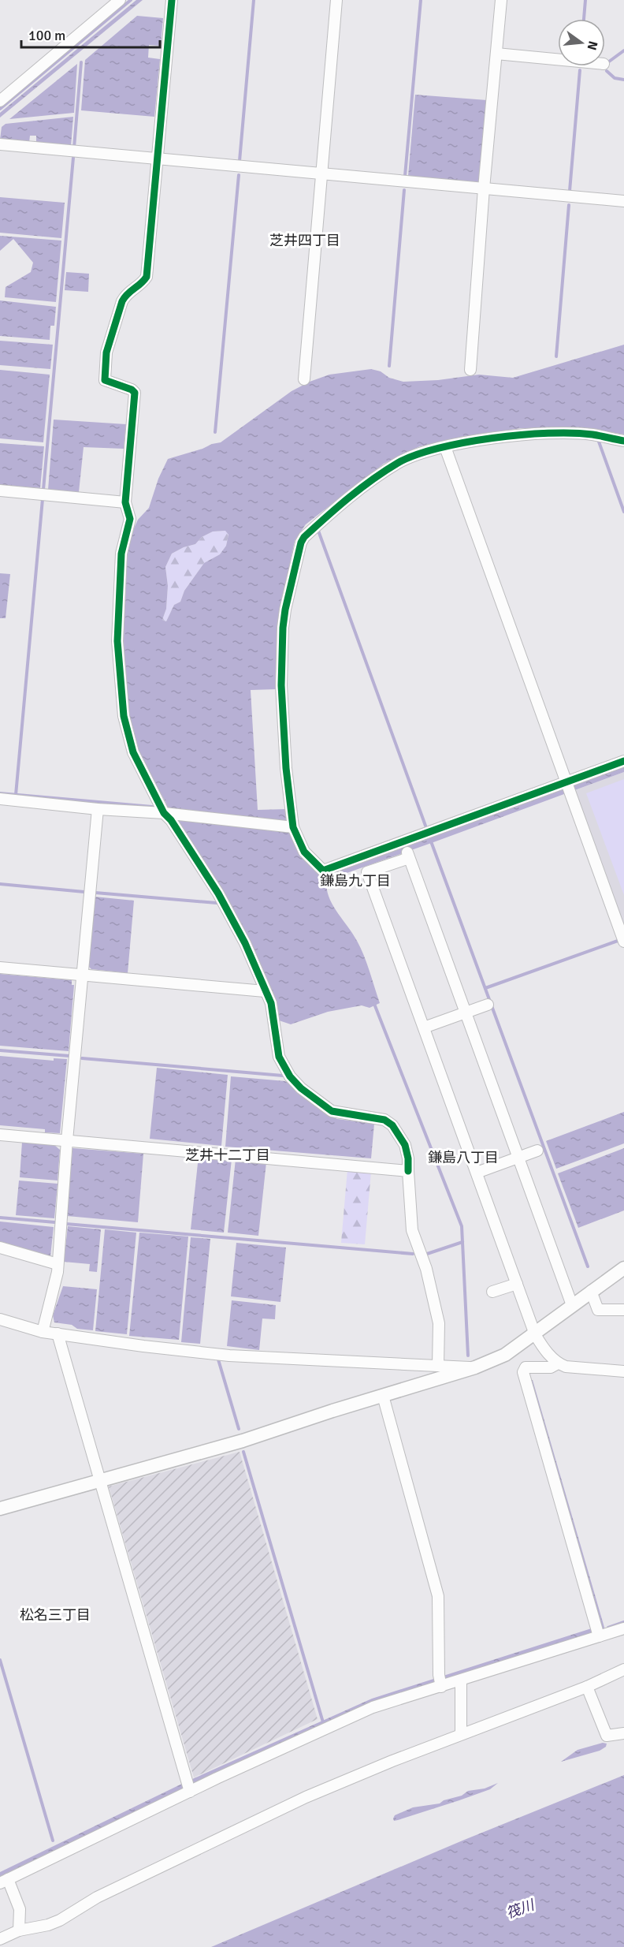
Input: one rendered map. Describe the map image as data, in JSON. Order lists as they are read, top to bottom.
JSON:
{
  "districts": [
    "芝井四丁目",
    "鎌島九丁目",
    "芝井十二丁目",
    "鎌島八丁目",
    "松名三丁目"
  ],
  "water": ["筏川"],
  "scale_bar": "100 m",
  "north": "right"
}
